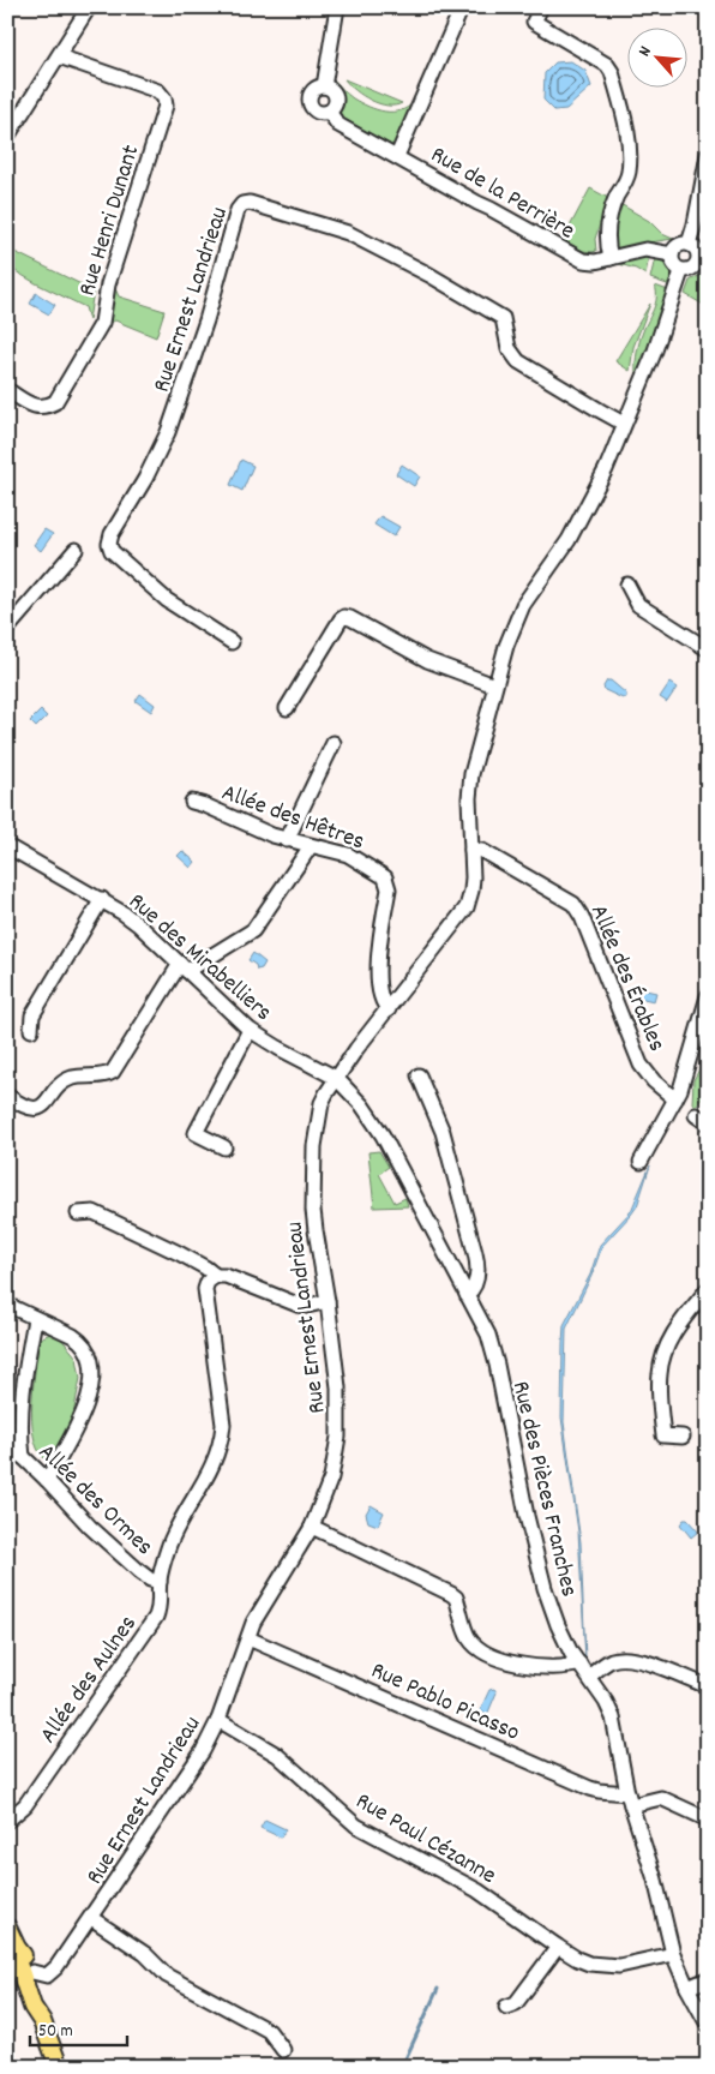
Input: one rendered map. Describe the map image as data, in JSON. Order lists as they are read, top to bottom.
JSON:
{
  "streets": {
    "street": [
      "Rue de la Perrière",
      "Rue Henri Dunant",
      "Rue Ernest Landrieau",
      "Allée des Hêtres",
      "Rue des Mirabelliers",
      "Allée des Érables",
      "Rue des Pièces Franches",
      "Allée des Ormes",
      "Allée des Aulnes",
      "Rue Pablo Picasso",
      "Rue Paul Cézanne"
    ]
  },
  "crossings": [
    ["Rue de la Perrière", "Rue Ernest Landrieau"],
    ["Rue Ernest Landrieau", "Allée des Hêtres"],
    ["Rue Ernest Landrieau", "Rue des Mirabelliers"],
    ["Rue Ernest Landrieau", "Allée des Érables"],
    ["Rue Ernest Landrieau", "Rue des Pièces Franches"],
    ["Rue Ernest Landrieau", "Rue Pablo Picasso"],
    ["Rue Ernest Landrieau", "Rue Paul Cézanne"],
    ["Rue des Mirabelliers", "Rue des Pièces Franches"],
    ["Rue des Pièces Franches", "Rue Pablo Picasso"],
    ["Rue des Pièces Franches", "Rue Paul Cézanne"],
    ["Allée des Ormes", "Allée des Aulnes"]
  ],
  "scale_bar": "50 m",
  "north": "top left"
}
